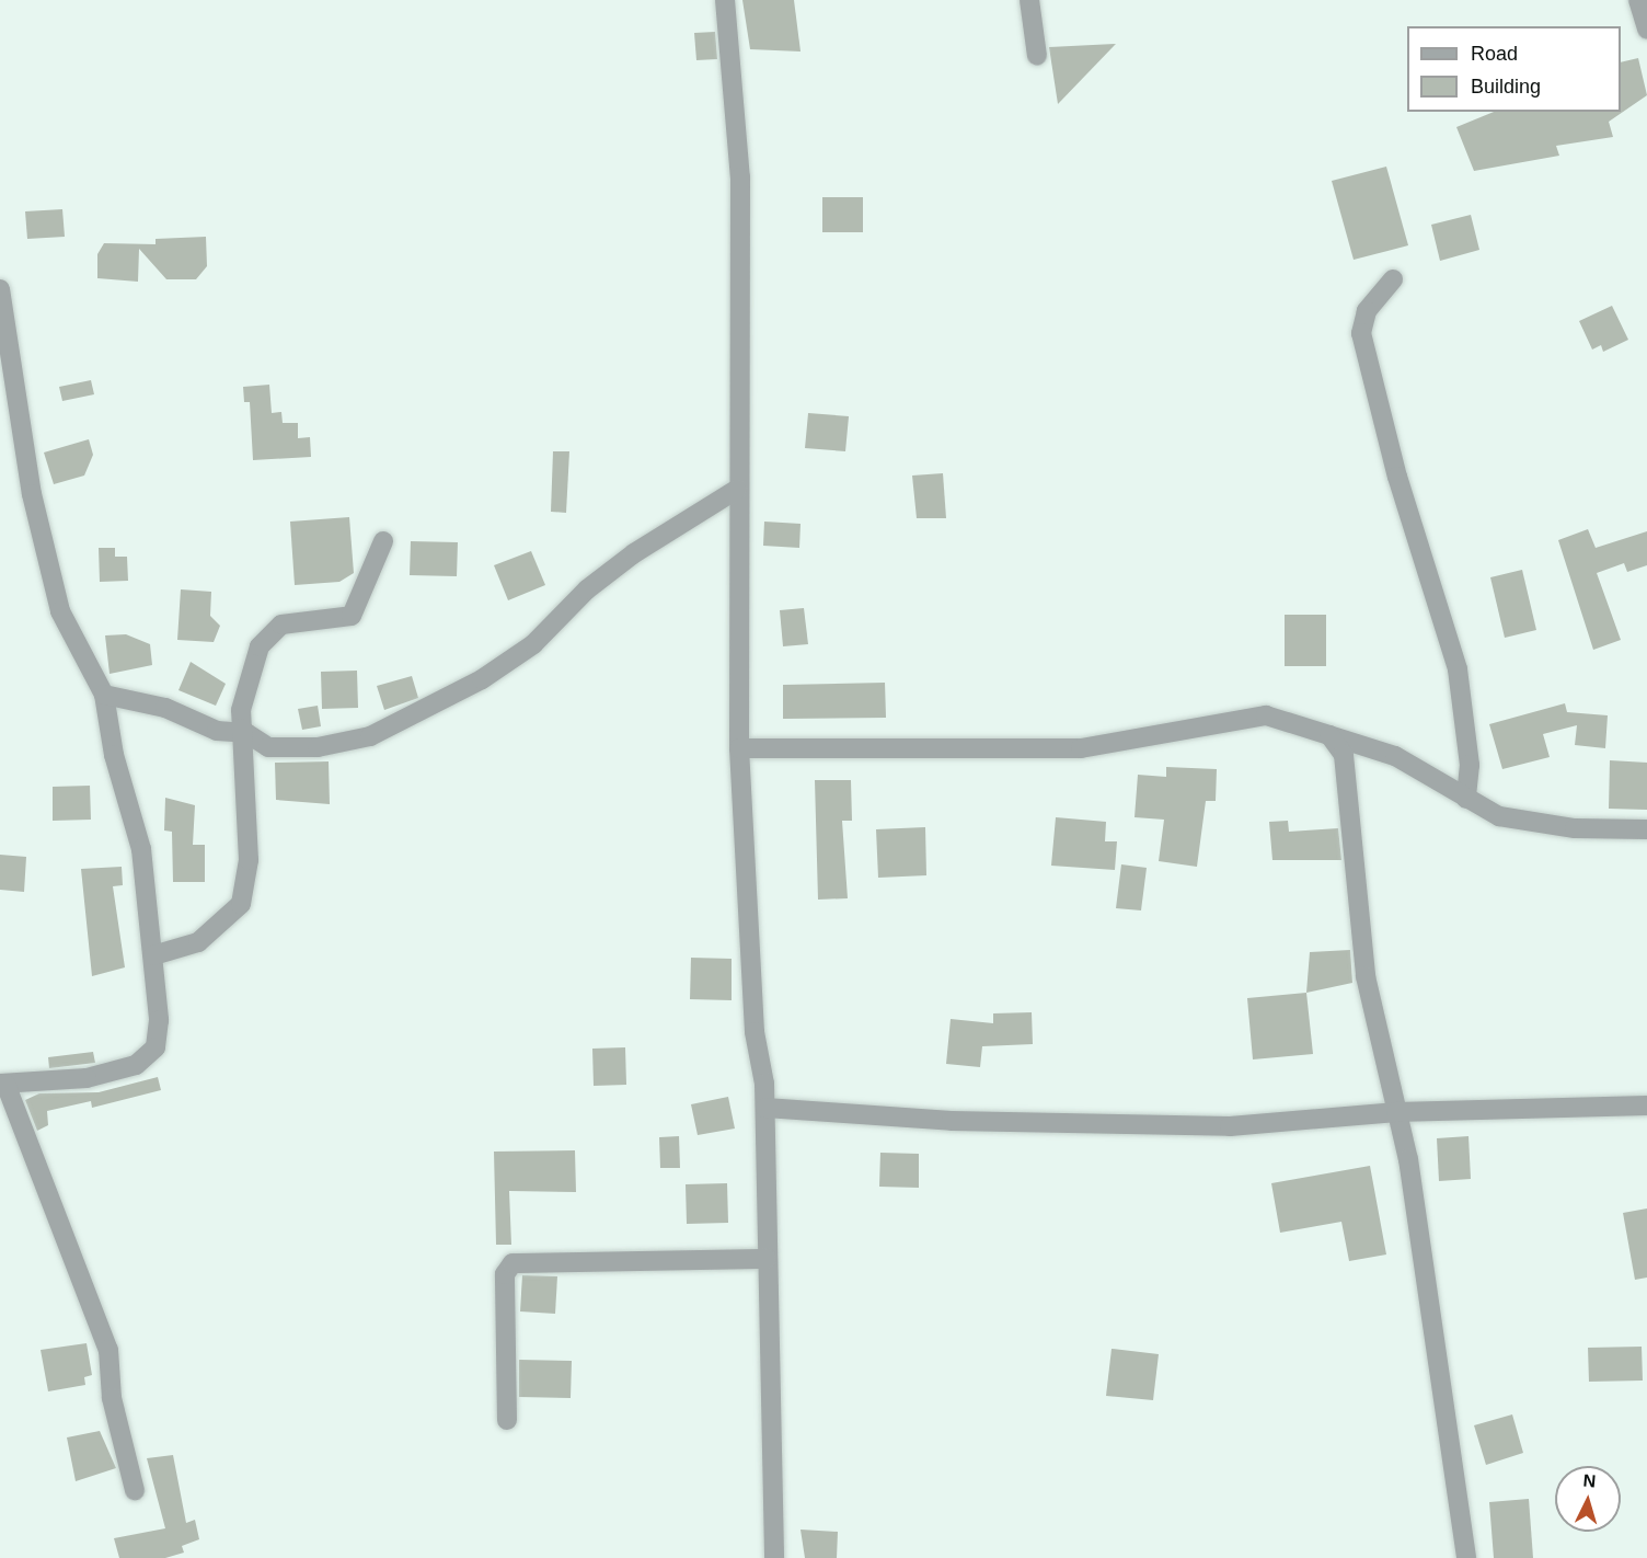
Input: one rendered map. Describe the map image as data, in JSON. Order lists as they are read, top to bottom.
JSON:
{
  "legend": ["Road", "Building"],
  "north": "top"
}
